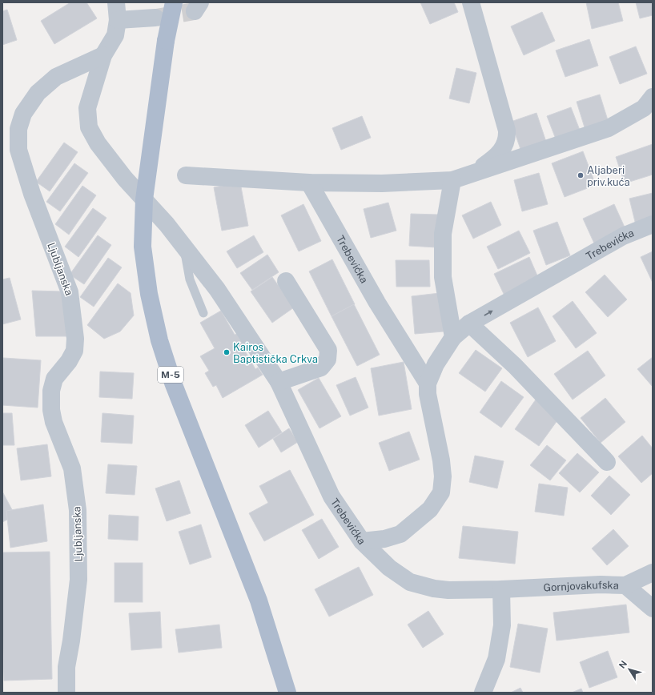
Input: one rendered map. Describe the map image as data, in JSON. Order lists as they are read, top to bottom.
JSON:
{
  "streets": {
    "main road": ["M-5"],
    "street": ["Trebevićka", "Ljubljanska", "Gornjovakufska"]
  },
  "crossings": [
    ["Trebevićka", "M-5"],
    ["Trebevićka", "Gornjovakufska"]
  ],
  "places": ["Aljaberi priv.kuća", "Kairos Baptistička Crkva"],
  "north": "top left"
}
